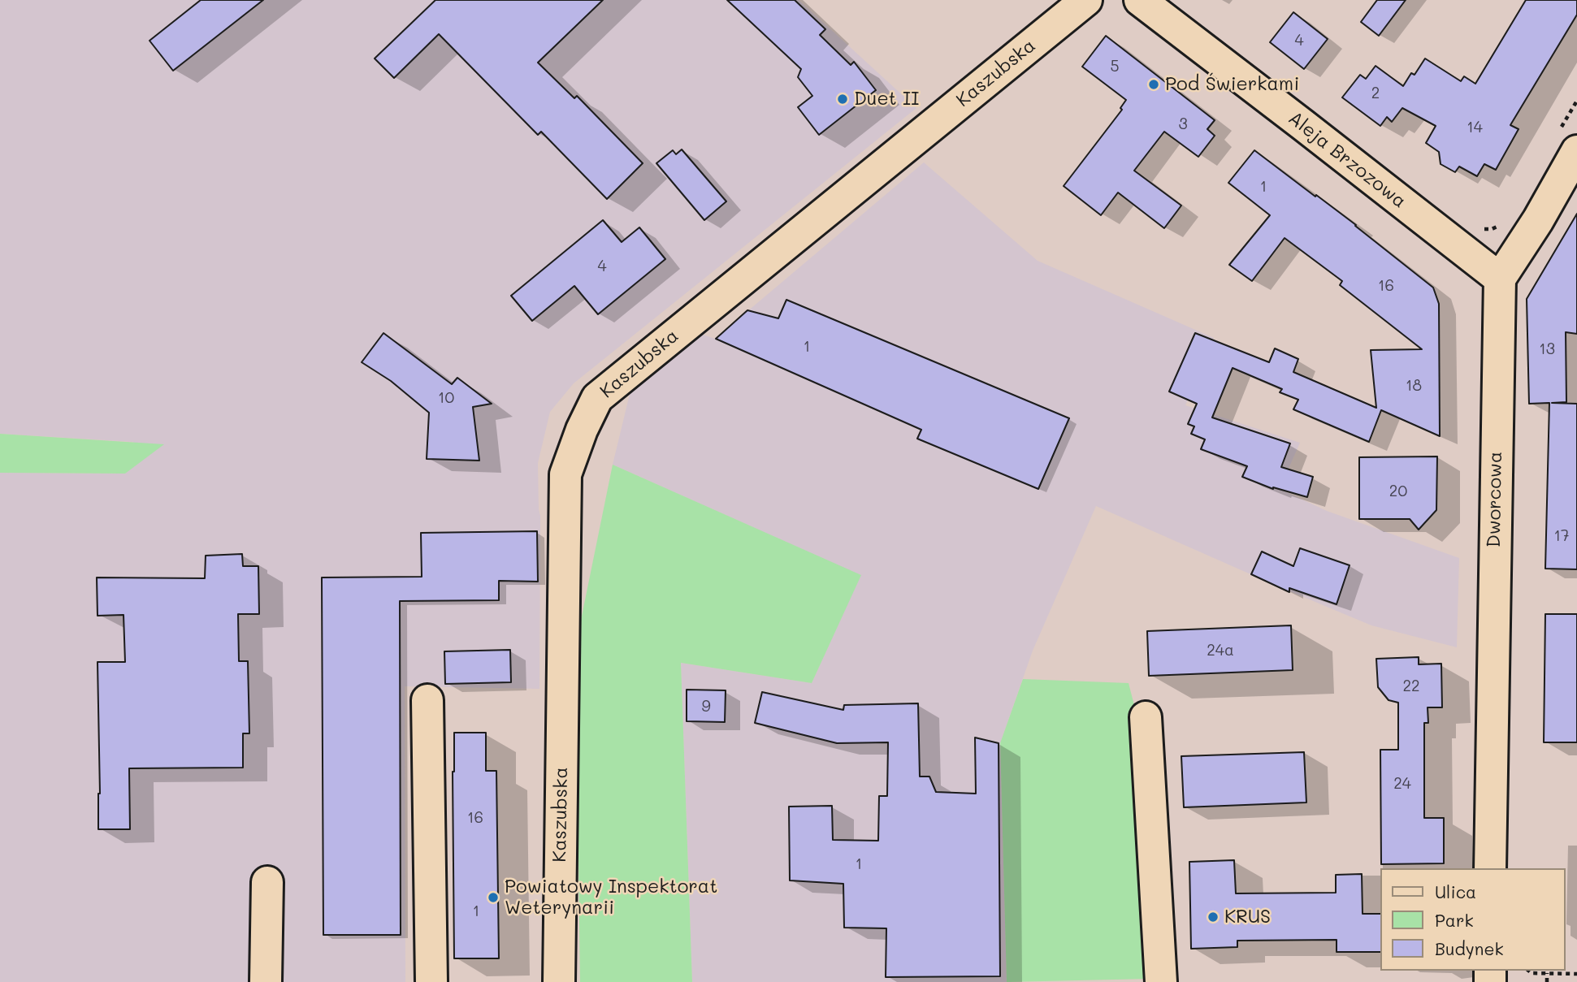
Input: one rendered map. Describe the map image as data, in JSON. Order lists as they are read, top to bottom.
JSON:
{
  "streets": {
    "street": ["Kaszubska", "Aleja Brzozowa", "Dworcowa"]
  },
  "crossings": [
    ["Aleja Brzozowa", "Dworcowa"]
  ],
  "places": [
    "Pod Świerkami",
    "Duet II",
    "Powiatowy Inspektorat Weterynarii",
    "KRUS"
  ],
  "house_numbers": [
    "4",
    "5",
    "2",
    "3",
    "14",
    "1",
    "4",
    "16",
    "1",
    "13",
    "18",
    "10",
    "20",
    "17",
    "24a",
    "22",
    "9",
    "24",
    "16",
    "1",
    "1"
  ],
  "legend": ["Ulica", "Park", "Budynek"]
}
